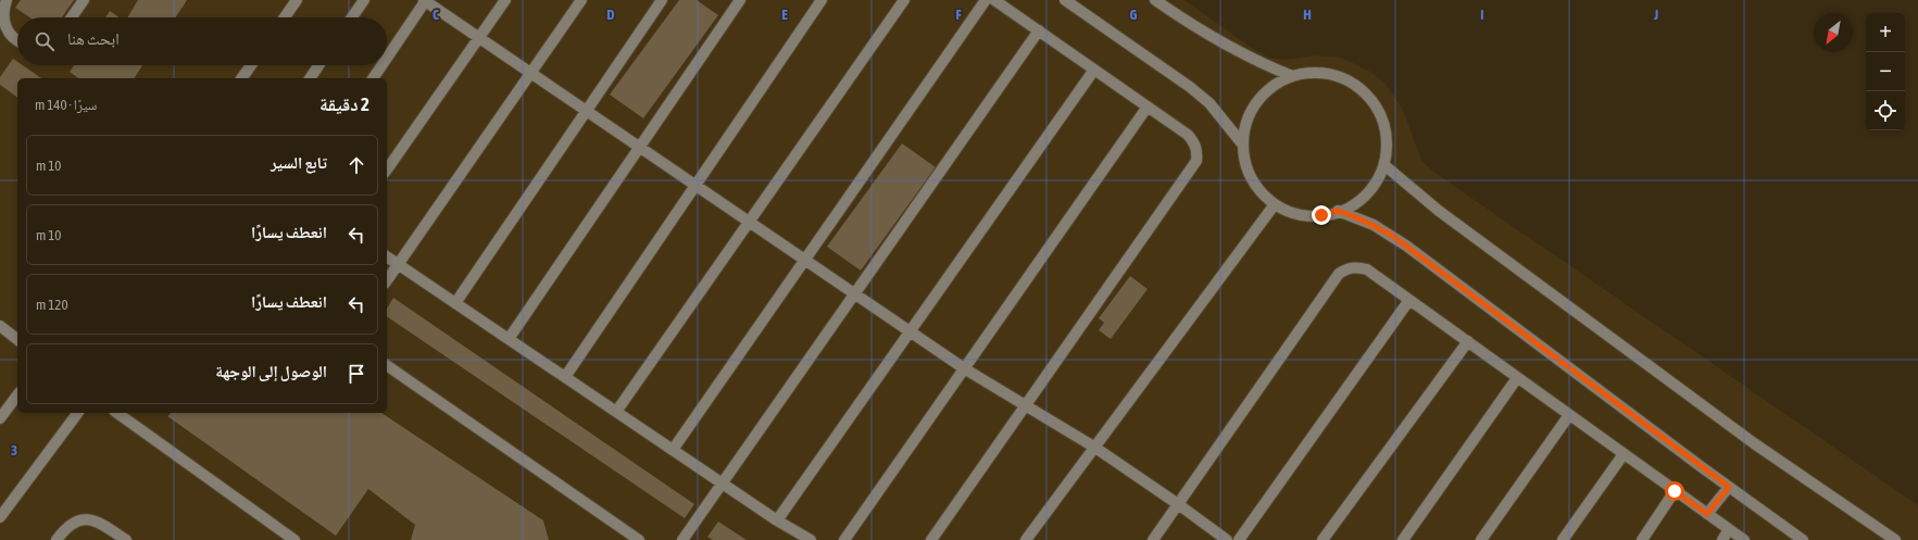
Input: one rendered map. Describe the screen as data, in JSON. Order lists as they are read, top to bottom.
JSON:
{
  "north": "bottom left",
  "page": {
    "map_buttons": ["+", "−"],
    "search": "ابحث هنا",
    "heading": ["2 دقيقة", "سيرًا · 140 m"],
    "list": [
      ["تابع السير", "10 m"],
      ["انعطف يسارًا", "10 m"],
      ["انعطف يسارًا", "120 m"],
      "الوصول إلى الوجهة"
    ]
  },
  "grid": {
    "columns": [
      "C",
      "D",
      "E",
      "F",
      "G",
      "H",
      "I",
      "J"
    ],
    "rows": ["3"]
  }
}
